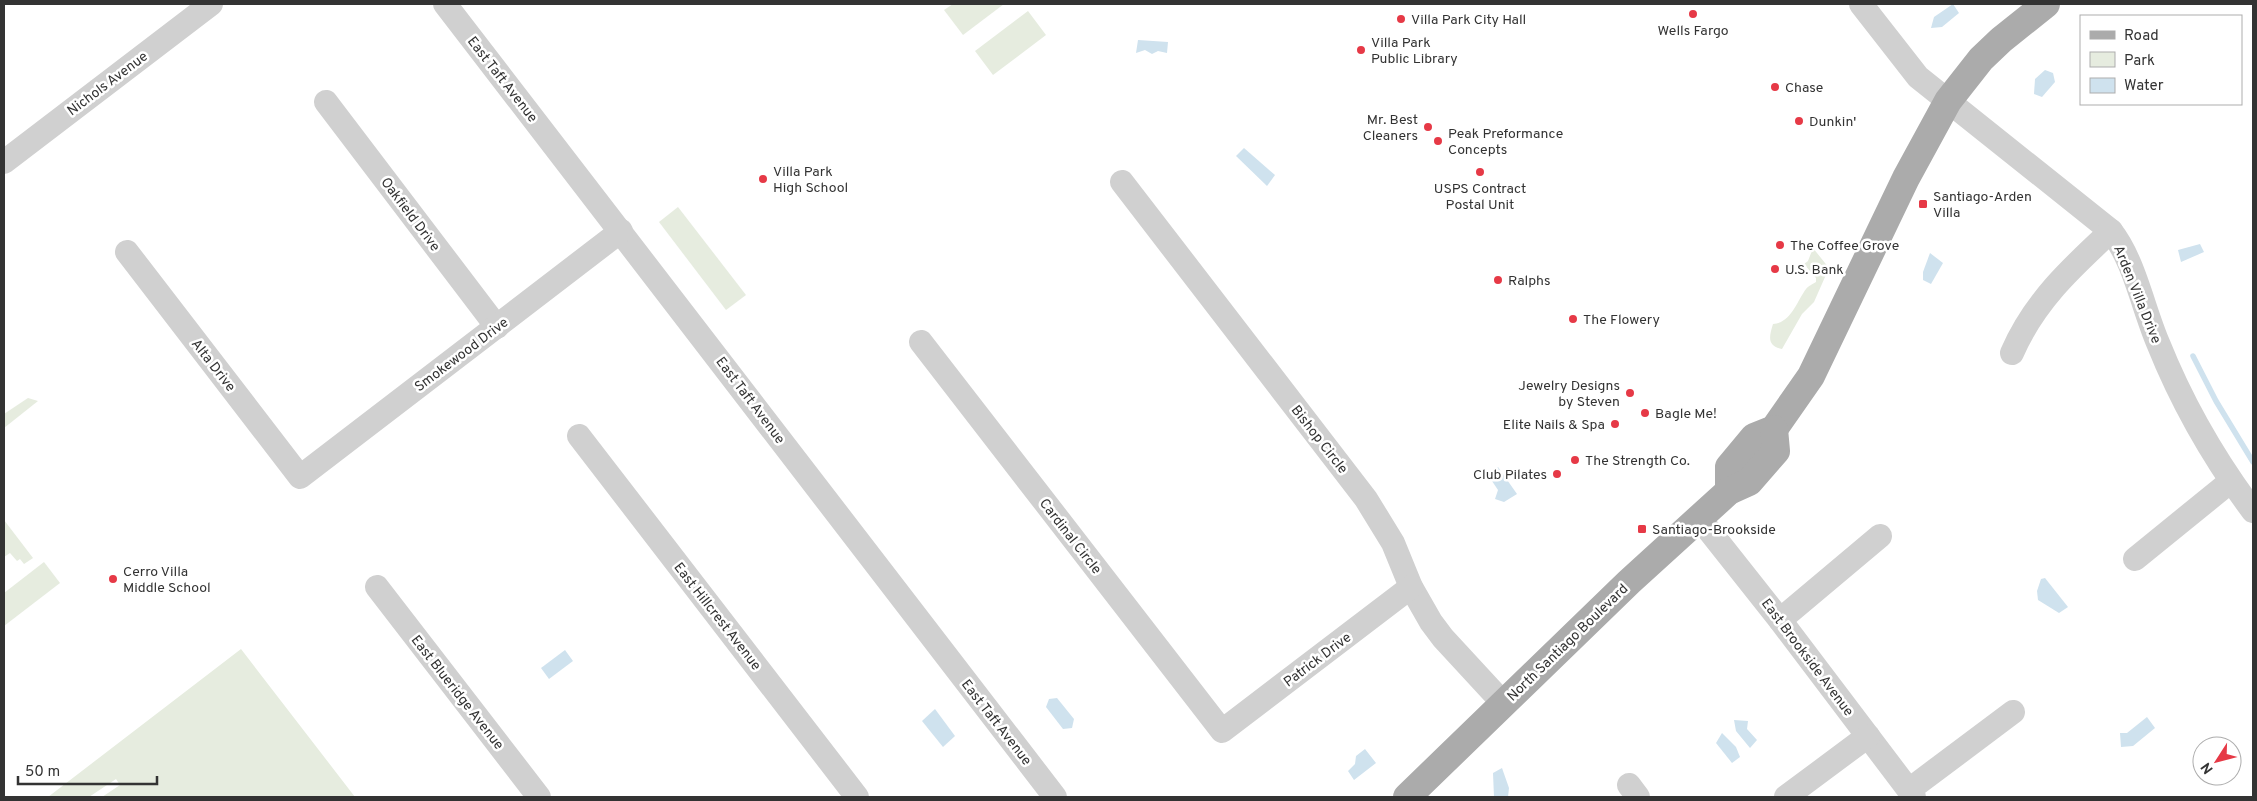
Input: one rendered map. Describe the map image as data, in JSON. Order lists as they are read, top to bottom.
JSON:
{
  "streets": {
    "main road": ["North Santiago Boulevard"],
    "street": [
      "East Taft Avenue",
      "Nichols Avenue",
      "Oakfield Drive",
      "Arden Villa Drive",
      "Smokewood Drive",
      "Alta Drive",
      "Bishop Circle",
      "Cardinal Circle",
      "East Hillcrest Avenue",
      "East Brookside Avenue",
      "Patrick Drive",
      "East Blueridge Avenue"
    ]
  },
  "crossings": [
    ["East Taft Avenue", "Smokewood Drive"],
    ["Oakfield Drive", "Smokewood Drive"],
    ["Arden Villa Drive", "North Santiago Boulevard"],
    ["Smokewood Drive", "Alta Drive"],
    ["Bishop Circle", "North Santiago Boulevard"],
    ["Bishop Circle", "Patrick Drive"],
    ["Cardinal Circle", "Patrick Drive"],
    ["North Santiago Boulevard", "East Brookside Avenue"]
  ],
  "places": {
    "other": [
      "Wells Fargo",
      "Villa Park City Hall",
      "Villa Park Public Library",
      "Chase",
      "Dunkin'",
      "Mr. Best Cleaners",
      "Peak Preformance Concepts",
      "USPS Contract Postal Unit",
      "Villa Park High School",
      "The Coffee Grove",
      "U.S. Bank",
      "Ralphs",
      "The Flowery",
      "Jewelry Designs by Steven",
      "Bagle Me!",
      "Elite Nails & Spa",
      "The Strength Co.",
      "Club Pilates",
      "Cerro Villa Middle School"
    ],
    "transit": ["Santiago-Arden Villa", "Santiago-Brookside"]
  },
  "legend": ["Road", "Park", "Water"],
  "scale_bar": "50 m",
  "north": "bottom left"
}
